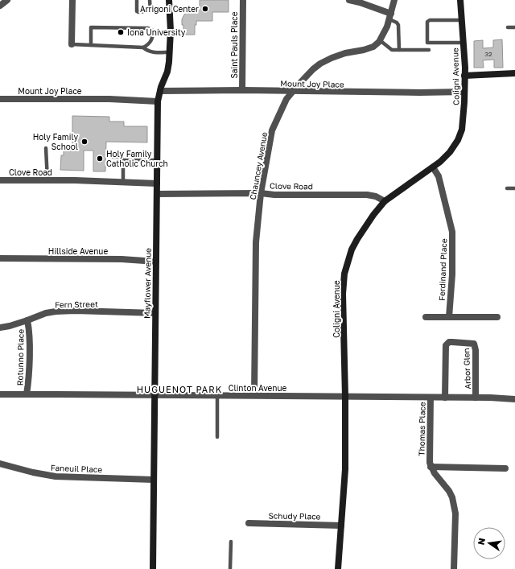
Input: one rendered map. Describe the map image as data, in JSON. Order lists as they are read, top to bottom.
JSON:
{
  "streets": {
    "street": [
      "Saint Pauls Place",
      "Coligni Avenue",
      "Mount Joy Place",
      "Chauncey Avenue",
      "Clove Road",
      "Hillside Avenue",
      "Ferdinand Place",
      "Mayflower Avenue",
      "Fern Street",
      "Rotunno Place",
      "Arbor Glen",
      "Clinton Avenue",
      "Thomas Place",
      "Faneuil Place",
      "Schudy Place"
    ]
  },
  "crossings": [
    ["Saint Pauls Place", "Mount Joy Place"],
    ["Coligni Avenue", "Mount Joy Place"],
    ["Coligni Avenue", "Clove Road"],
    ["Coligni Avenue", "Ferdinand Place"],
    ["Coligni Avenue", "Clinton Avenue"],
    ["Coligni Avenue", "Schudy Place"],
    ["Mount Joy Place", "Chauncey Avenue"],
    ["Mount Joy Place", "Mayflower Avenue"],
    ["Chauncey Avenue", "Clove Road"],
    ["Chauncey Avenue", "Clinton Avenue"],
    ["Clove Road", "Mayflower Avenue"],
    ["Hillside Avenue", "Mayflower Avenue"],
    ["Mayflower Avenue", "Fern Street"],
    ["Mayflower Avenue", "Clinton Avenue"],
    ["Mayflower Avenue", "Faneuil Place"],
    ["Fern Street", "Rotunno Place"],
    ["Rotunno Place", "Clinton Avenue"],
    ["Arbor Glen", "Clinton Avenue"],
    ["Clinton Avenue", "Thomas Place"]
  ],
  "districts": ["HUGUENOT PARK"],
  "places": [
    "Arrigoni Center",
    "Iona University",
    "Holy Family School",
    "Holy Family Catholic Church"
  ],
  "house_numbers": ["32"],
  "north": "left"
}
